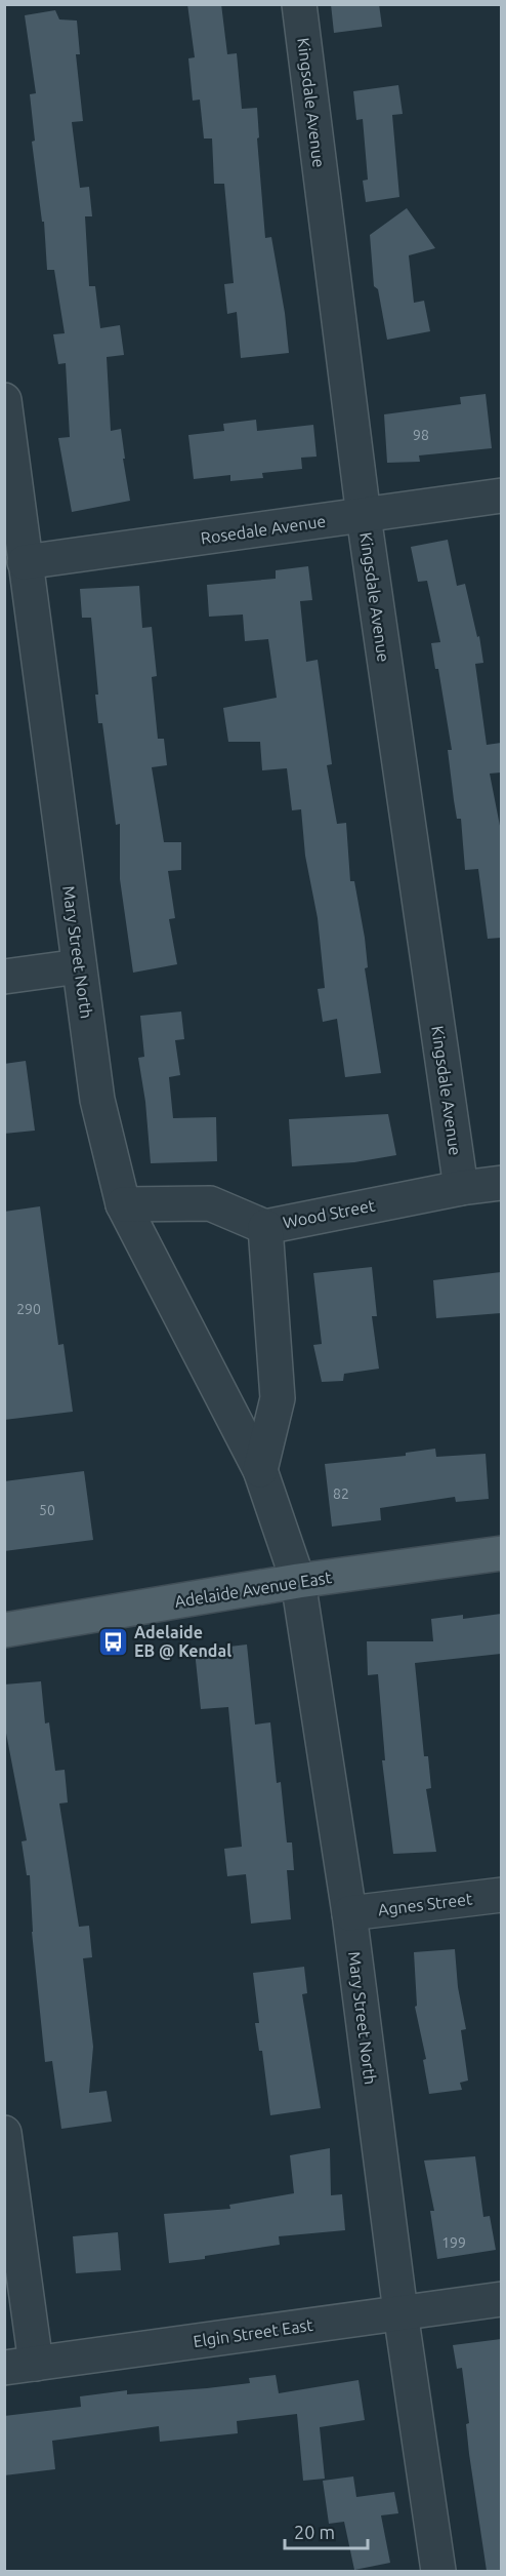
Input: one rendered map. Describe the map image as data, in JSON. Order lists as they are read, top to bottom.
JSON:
{
  "streets": {
    "main road": ["Adelaide Avenue East"],
    "street": [
      "Kingsdale Avenue",
      "Rosedale Avenue",
      "Mary Street North",
      "Wood Street",
      "Agnes Street",
      "Elgin Street East"
    ]
  },
  "crossings": [
    ["Kingsdale Avenue", "Rosedale Avenue"],
    ["Kingsdale Avenue", "Wood Street"],
    ["Rosedale Avenue", "Mary Street North"],
    ["Mary Street North", "Wood Street"],
    ["Mary Street North", "Adelaide Avenue East"],
    ["Mary Street North", "Agnes Street"],
    ["Mary Street North", "Elgin Street East"]
  ],
  "places": {
    "bus stop": ["Adelaide EB @ Kendal"]
  },
  "house_numbers": [
    "98",
    "290",
    "82",
    "50",
    "199"
  ],
  "scale_bar": "20 m"
}
